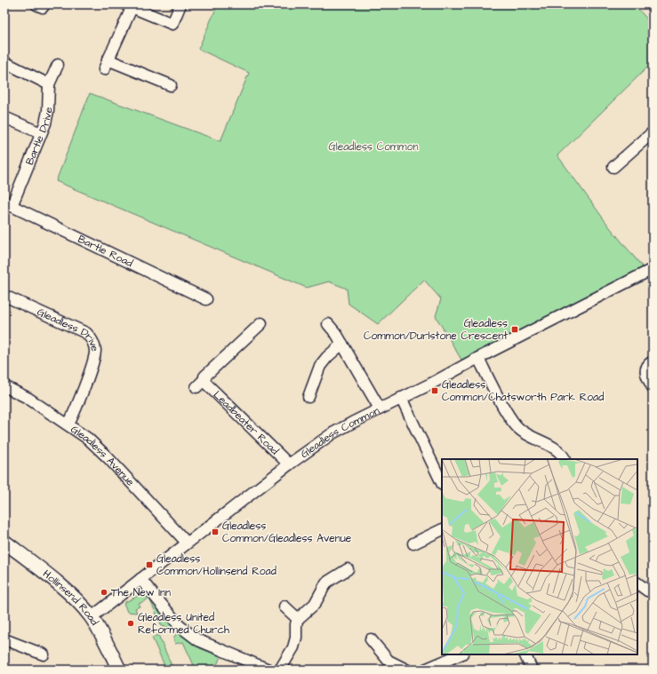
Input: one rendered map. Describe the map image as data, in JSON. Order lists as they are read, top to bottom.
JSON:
{
  "streets": {
    "main road": ["Hollinsend Road"],
    "street": [
      "Bartle Drive",
      "Bartle Road",
      "Gleadless Drive",
      "Leadbeater Road",
      "Gleadless Common",
      "Gleadless Avenue"
    ]
  },
  "crossings": [
    ["Bartle Drive", "Bartle Road"],
    ["Gleadless Drive", "Gleadless Avenue"],
    ["Leadbeater Road", "Gleadless Common"],
    ["Gleadless Common", "Gleadless Avenue"],
    ["Gleadless Common", "Hollinsend Road"]
  ],
  "parks": ["Gleadless Common"],
  "places": {
    "transit": [
      "Gleadless Common/Durlstone Crescent",
      "Gleadless Common/Chatsworth Park Road",
      "Gleadless Common/Gleadless Avenue",
      "Gleadless Common/Hollinsend Road"
    ],
    "other": ["The New Inn", "Gleadless United Reformed Church"]
  }
}
